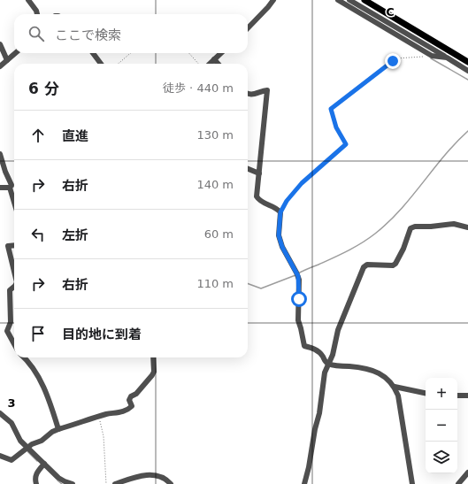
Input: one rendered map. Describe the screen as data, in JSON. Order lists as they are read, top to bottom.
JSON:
{
  "page": {
    "search": "ここで検索",
    "heading": ["6 分", "徒歩 · 440 m"],
    "list": [
      ["直進", "130 m"],
      ["右折", "140 m"],
      ["左折", "60 m"],
      ["右折", "110 m"],
      "目的地に到着"
    ],
    "map_buttons": ["+", "−"]
  },
  "grid": {
    "columns": ["C"],
    "rows": ["3"]
  }
}
